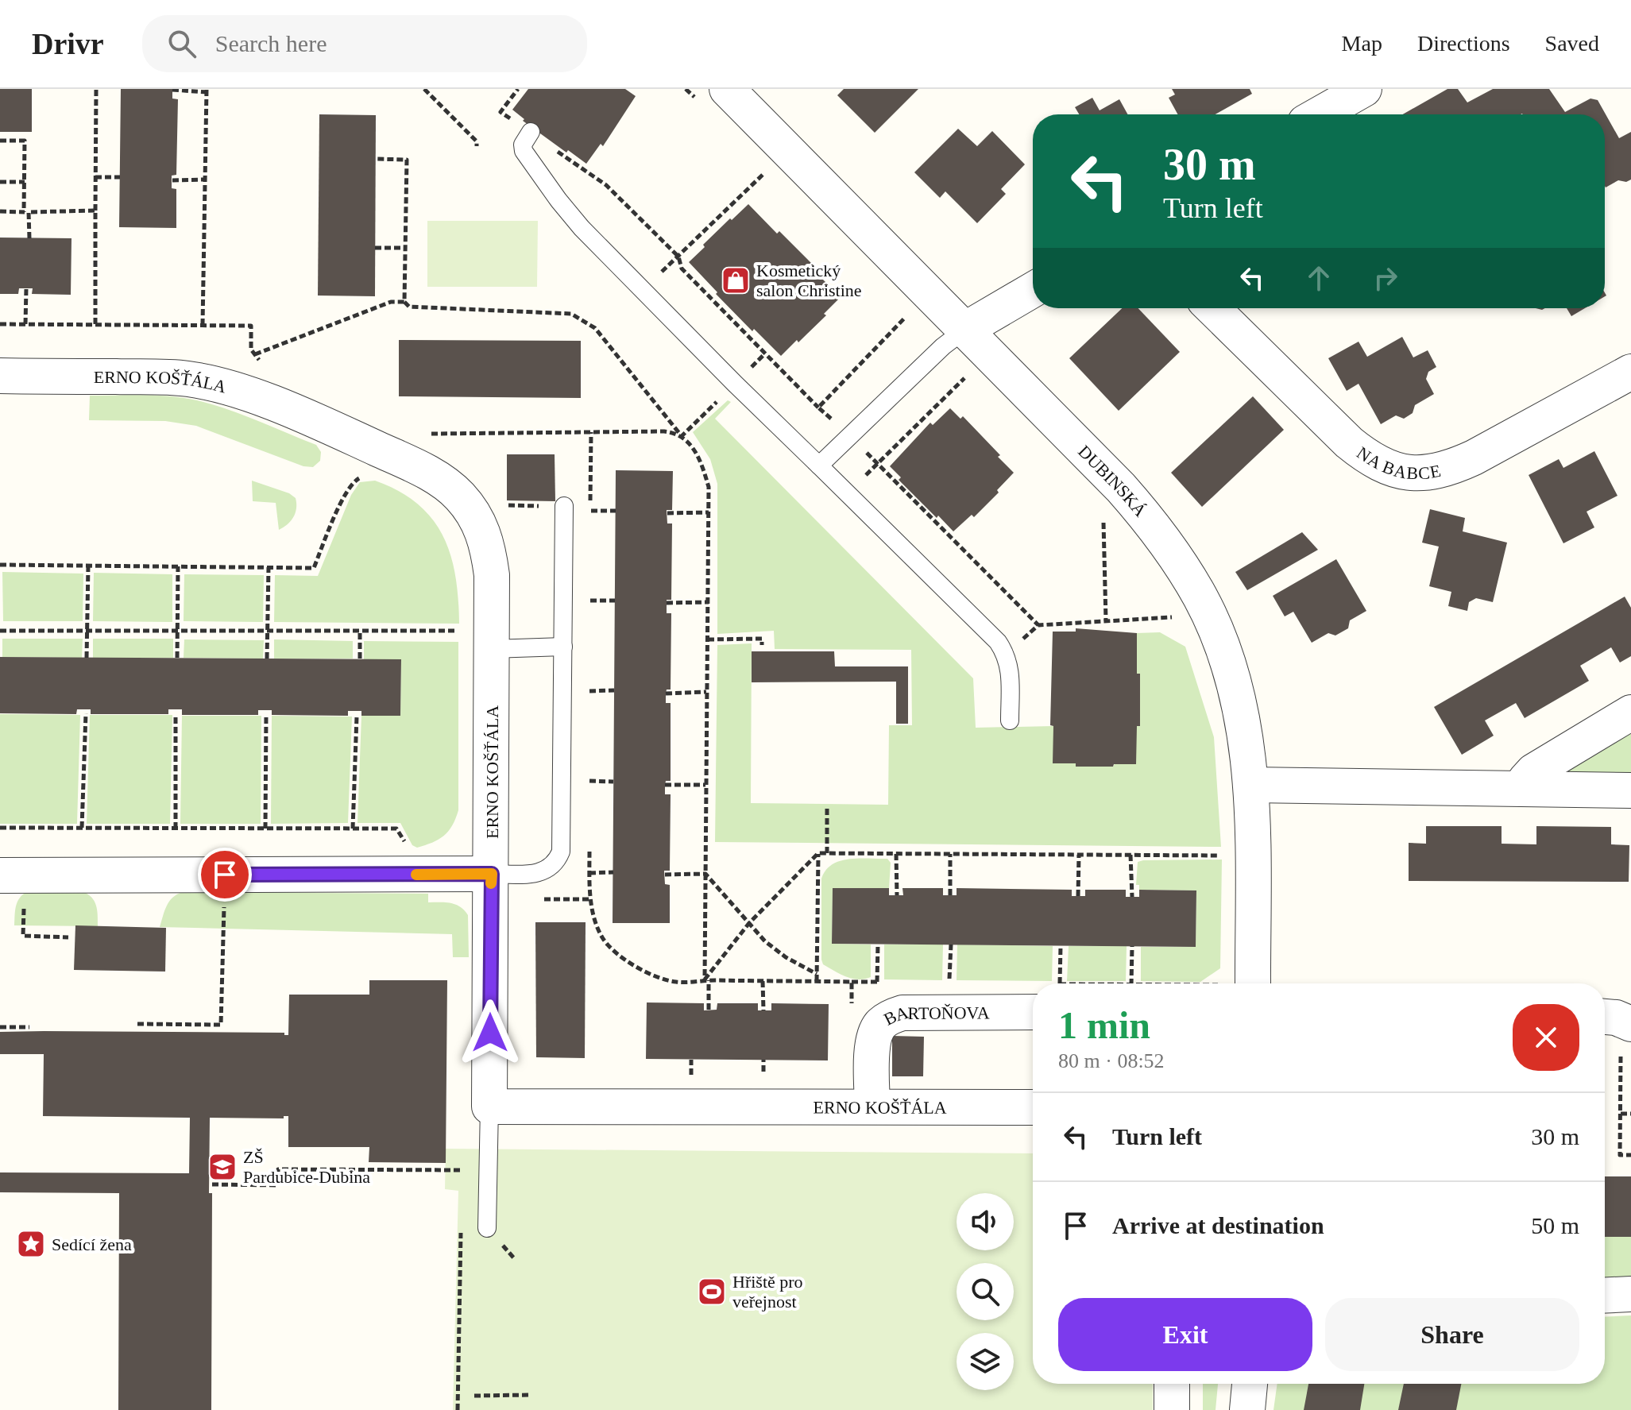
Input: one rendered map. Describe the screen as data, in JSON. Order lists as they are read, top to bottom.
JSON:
{
  "streets": {
    "street": [
      "ERNO KOŠŤÁLA",
      "NA BABCE",
      "DUBINSKÁ",
      "BARTOŇOVA"
    ]
  },
  "crossings": [
    ["ERNO KOŠŤÁLA", "BARTOŇOVA"]
  ],
  "places": {
    "shop": ["Kosmetický salon Christine"],
    "school or university": ["ZŠ Pardubice-Dubina"],
    "place": ["Sedící žena"],
    "sports": ["Hřiště pro veřejnost"]
  },
  "page": {
    "header": "Drivr",
    "search": "Search here",
    "nav": ["Map", "Directions", "Saved"],
    "turn": ["30 m", "Turn left"],
    "heading": ["1 min", "80 m · 08:52"],
    "list": [
      {
        "name": "Turn left",
        "value": "30 m"
      },
      {
        "name": "Arrive at destination",
        "value": "50 m"
      }
    ],
    "buttons": ["Exit", "Share"]
  }
}
